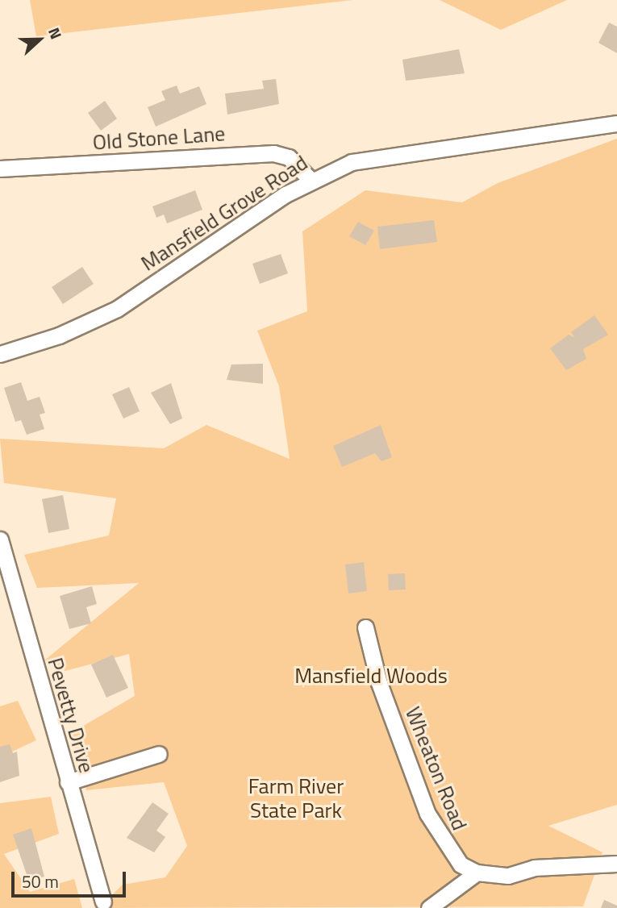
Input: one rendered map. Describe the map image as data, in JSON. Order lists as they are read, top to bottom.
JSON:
{
  "streets": {
    "street": [
      "Old Stone Lane",
      "Mansfield Grove Road",
      "Pevetty Drive",
      "Wheaton Road"
    ]
  },
  "crossings": [
    ["Old Stone Lane", "Mansfield Grove Road"]
  ],
  "parks": ["Mansfield Woods", "Farm River State Park"],
  "scale_bar": "50 m",
  "north": "right"
}
